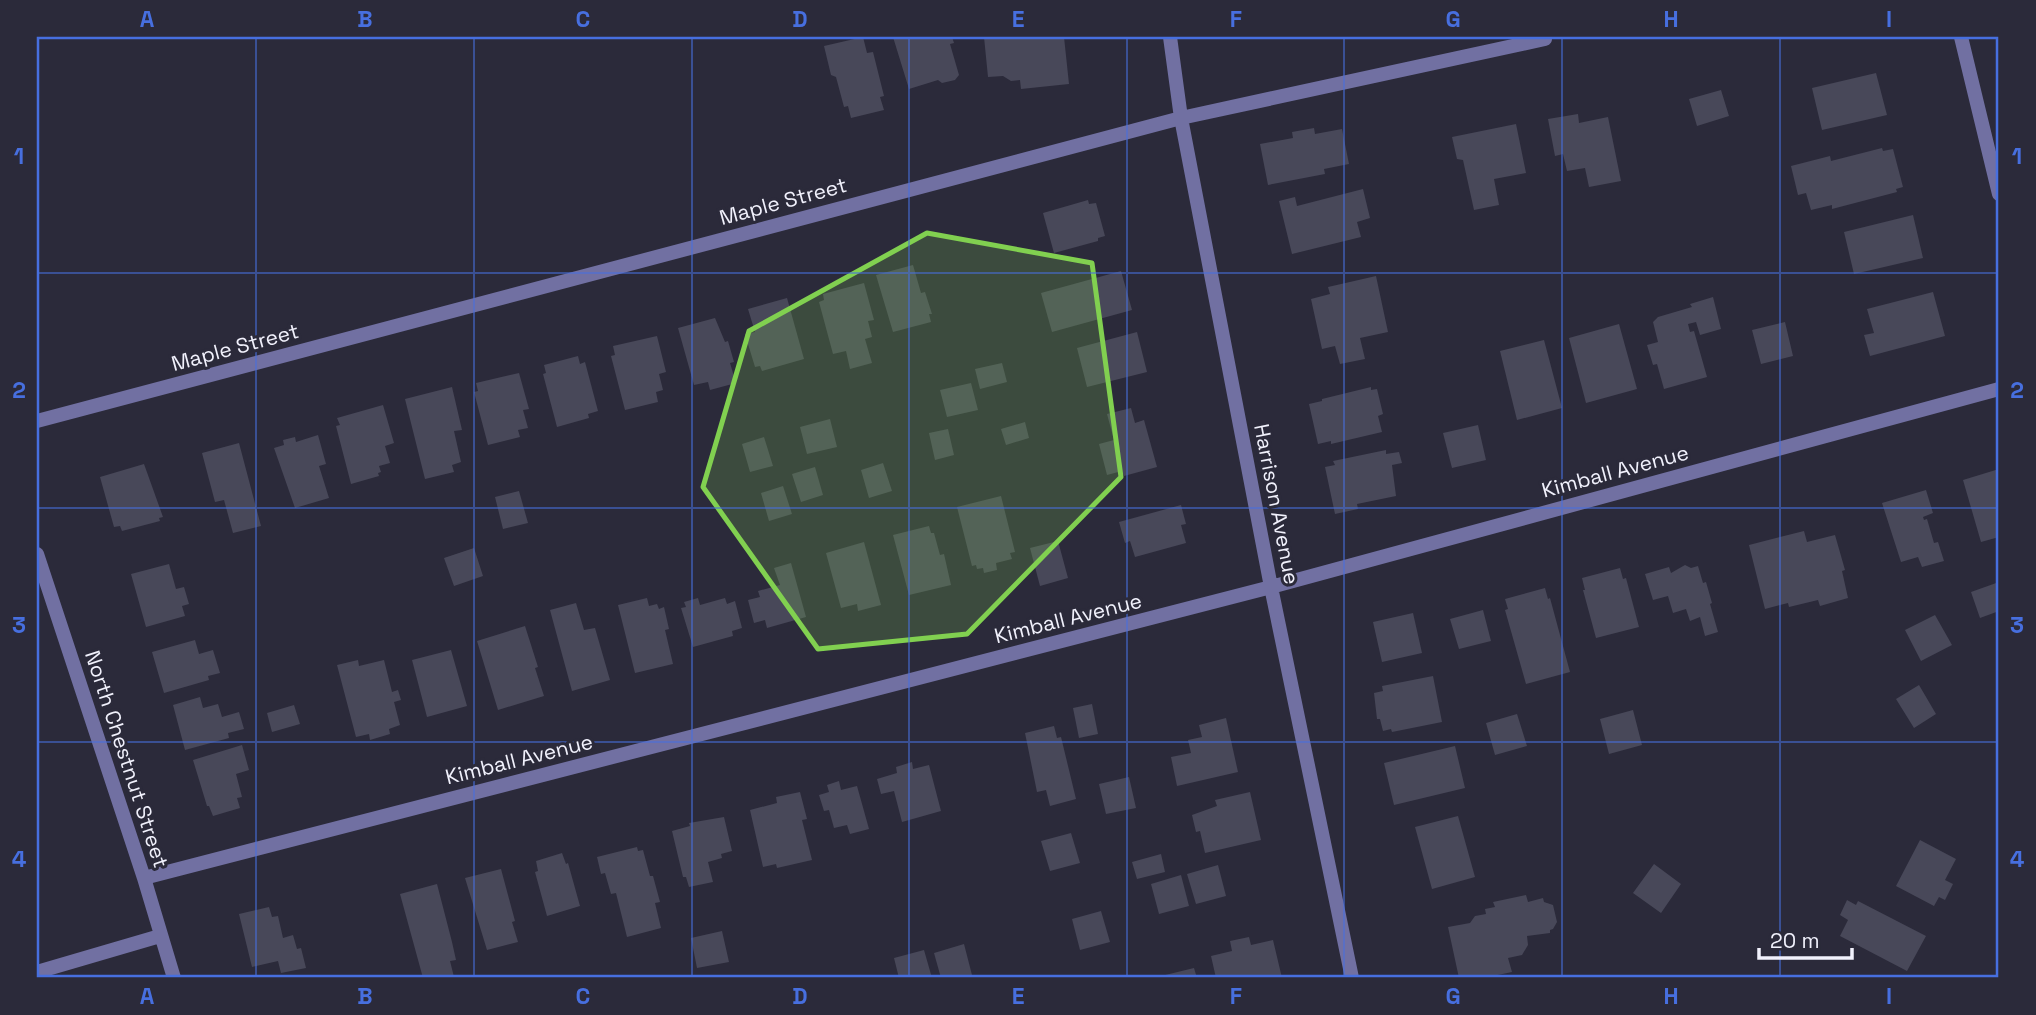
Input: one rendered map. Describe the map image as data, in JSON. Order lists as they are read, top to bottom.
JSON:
{
  "streets": {
    "street": [
      "Maple Street",
      "Kimball Avenue",
      "Harrison Avenue",
      "North Chestnut Street"
    ]
  },
  "crossings": [
    ["Maple Street", "Harrison Avenue"],
    ["Kimball Avenue", "Harrison Avenue"],
    ["Kimball Avenue", "North Chestnut Street"]
  ],
  "scale_bar": "20 m",
  "grid": {
    "columns": [
      "A",
      "B",
      "C",
      "D",
      "E",
      "F",
      "G",
      "H",
      "I"
    ],
    "rows": [
      "1",
      "2",
      "3",
      "4"
    ]
  }
}
